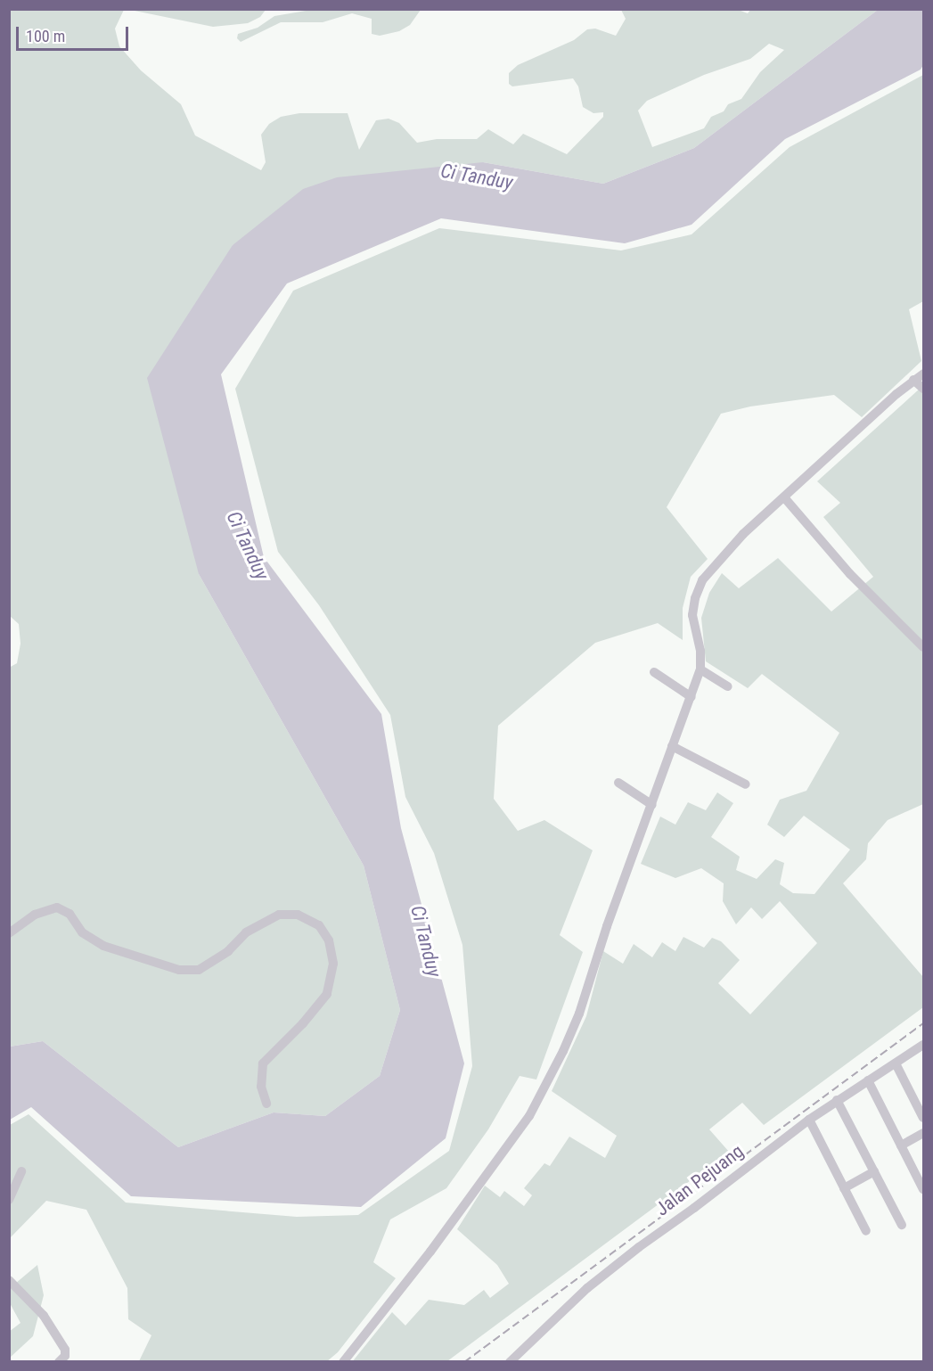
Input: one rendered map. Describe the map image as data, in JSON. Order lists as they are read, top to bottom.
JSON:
{
  "streets": {
    "street": ["Jalan Pejuang"]
  },
  "water": ["Ci Tanduy"],
  "scale_bar": "100 m"
}
